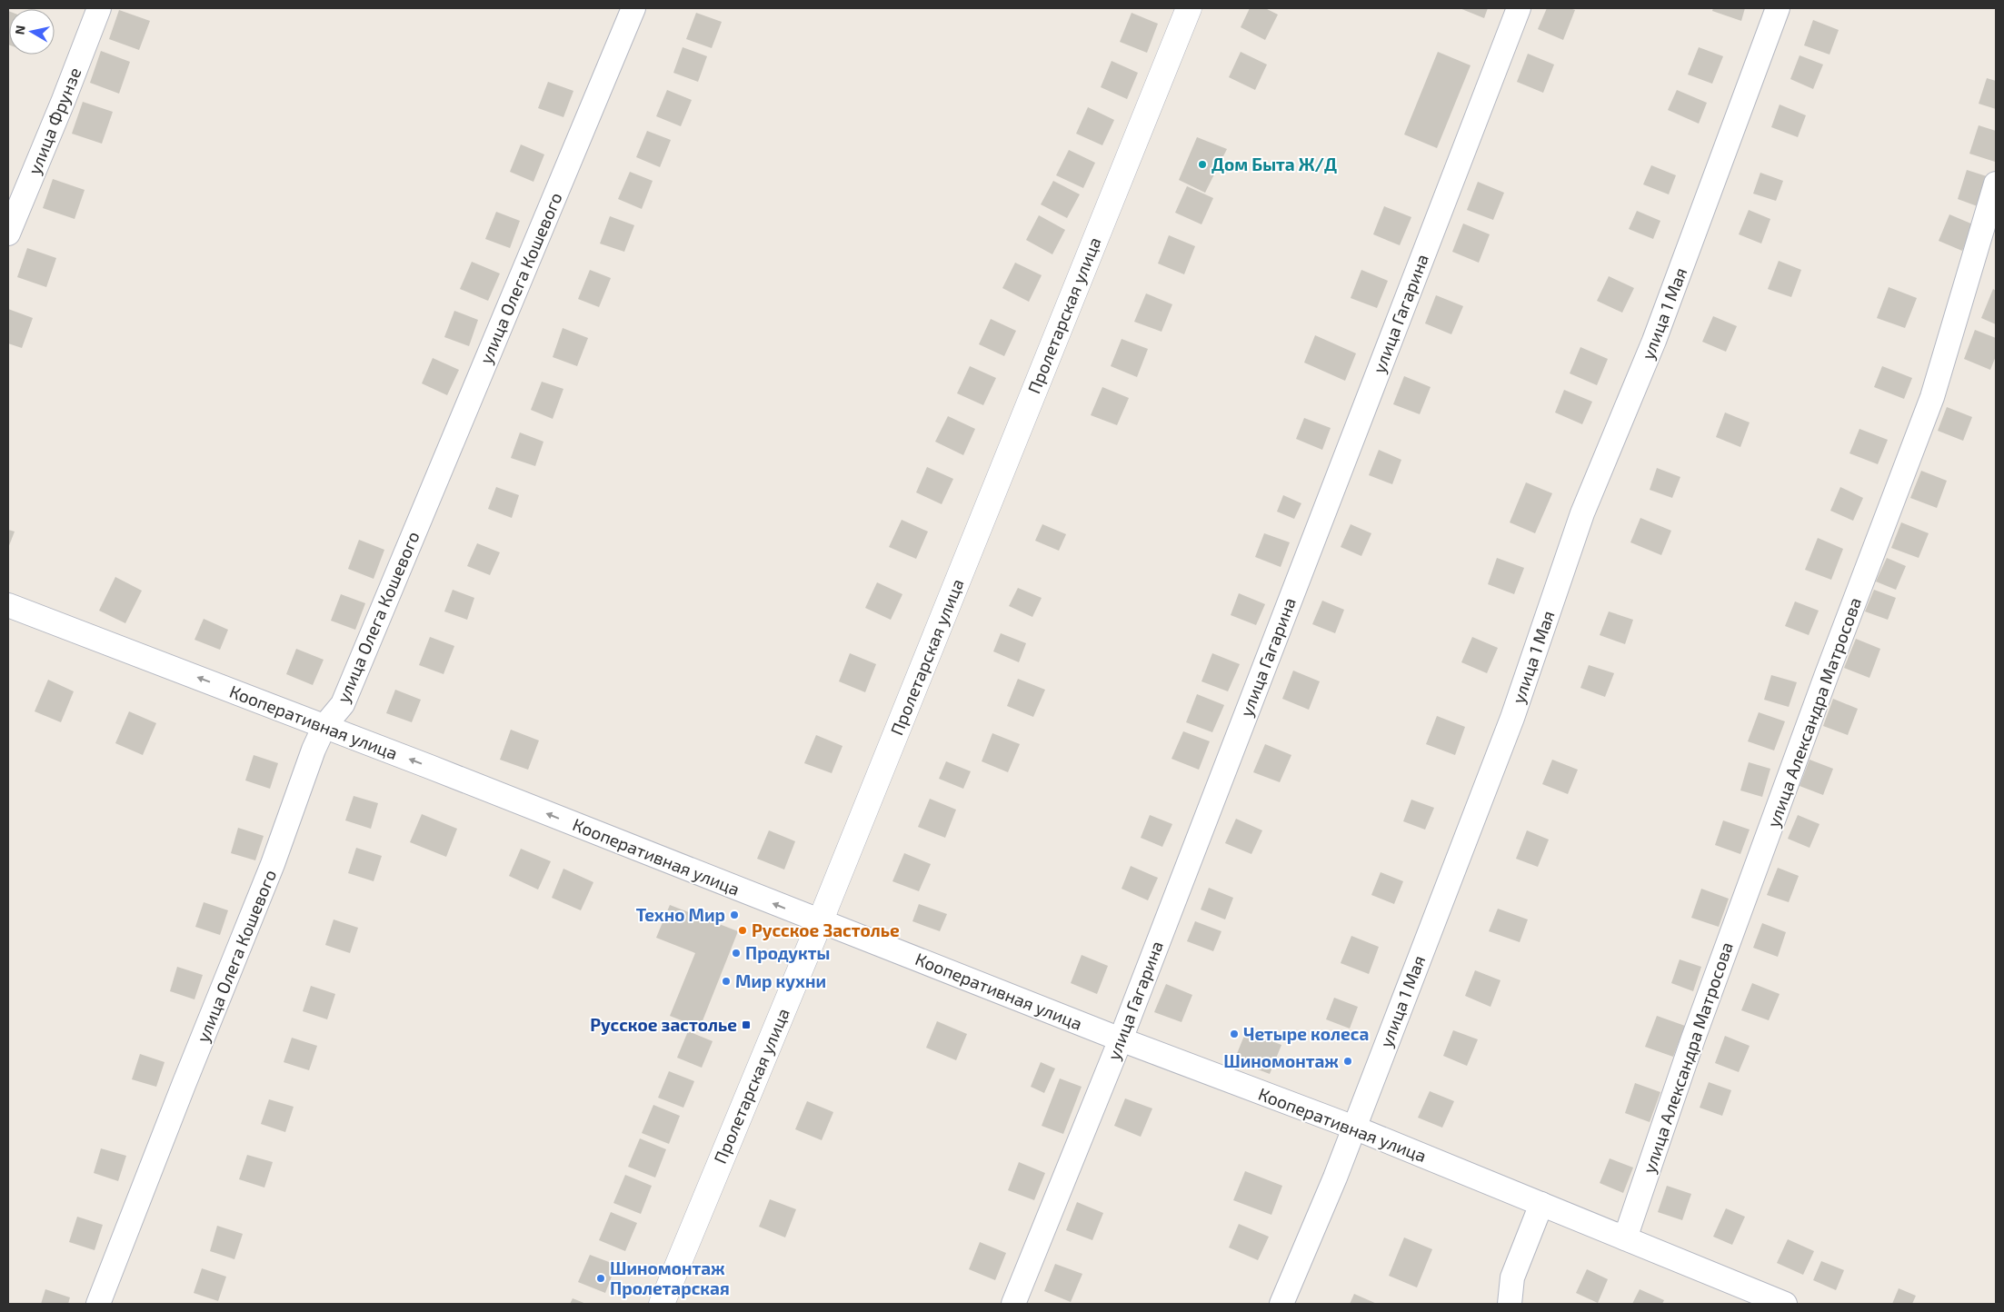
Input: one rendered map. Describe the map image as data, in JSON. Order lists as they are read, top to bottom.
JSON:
{
  "streets": {
    "main road": ["Пролетарская улица"],
    "street": [
      "улица Фрунзе",
      "улица Олега Кошевого",
      "улица Гагарина",
      "улица 1 Мая",
      "улица Александра Матросова",
      "Кооперативная улица"
    ]
  },
  "crossings": [
    ["улица Олега Кошевого", "Кооперативная улица"],
    ["улица Гагарина", "Кооперативная улица"],
    ["улица 1 Мая", "Кооперативная улица"],
    ["Пролетарская улица", "Кооперативная улица"],
    ["улица Александра Матросова", "Кооперативная улица"]
  ],
  "one_way": ["Кооперативная улица"],
  "places": {
    "other": [
      "Дом Быта Ж/Д",
      "Техно Мир",
      "Русское Застолье",
      "Продукты",
      "Мир кухни",
      "Четыре колеса",
      "Шиномонтаж",
      "Шиномонтаж Пролетарская"
    ],
    "transit": ["Русское застолье"]
  },
  "north": "left"
}
